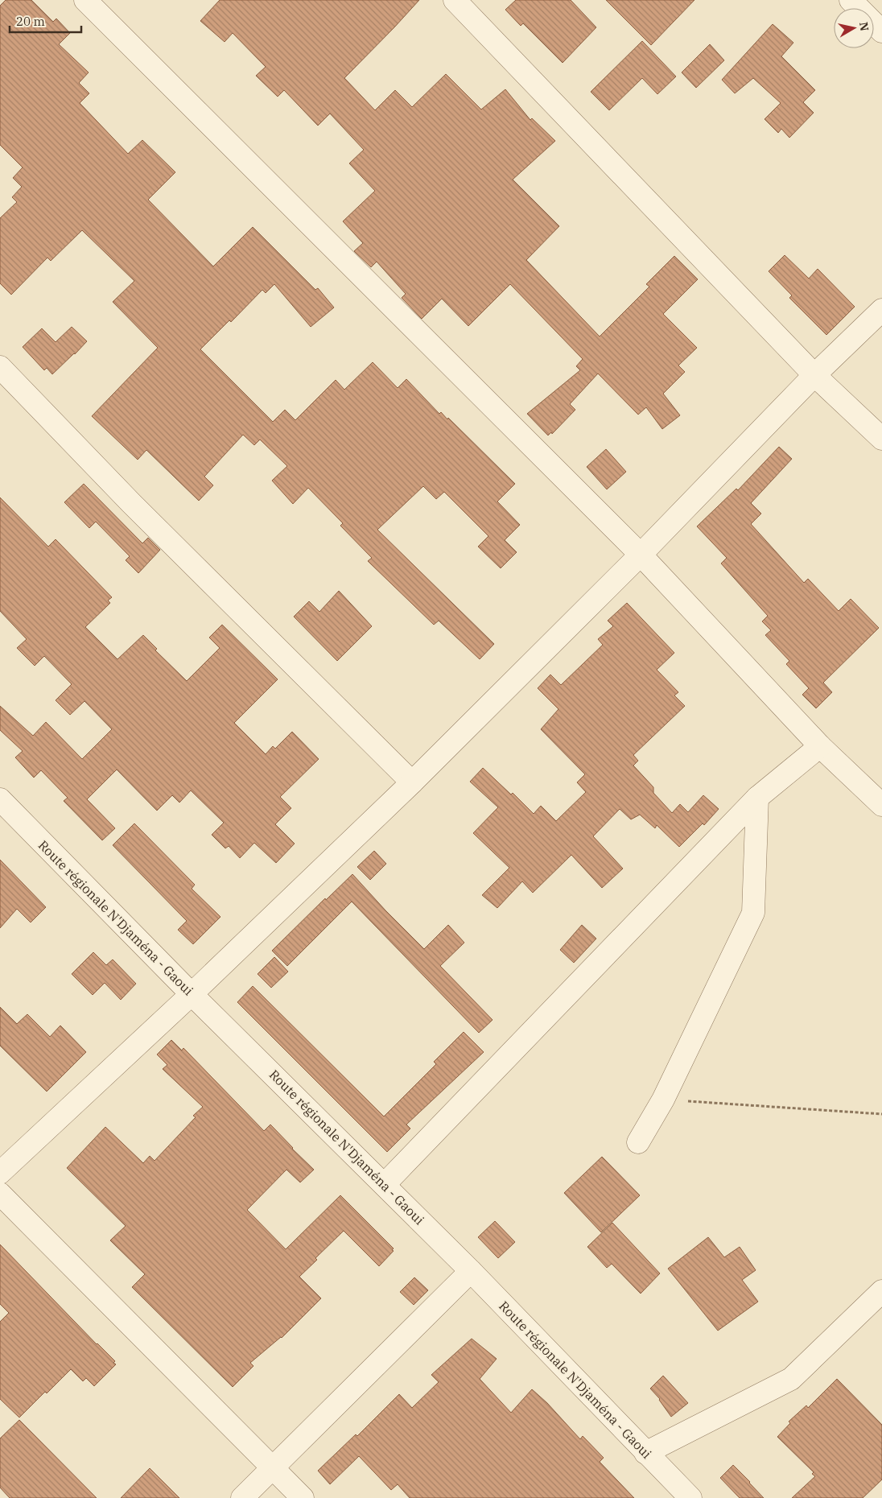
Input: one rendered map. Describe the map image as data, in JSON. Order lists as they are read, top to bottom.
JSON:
{
  "streets": {
    "street": ["Route régionale N'Djaména - Gaoui"]
  },
  "scale_bar": "20 m",
  "north": "right"
}
